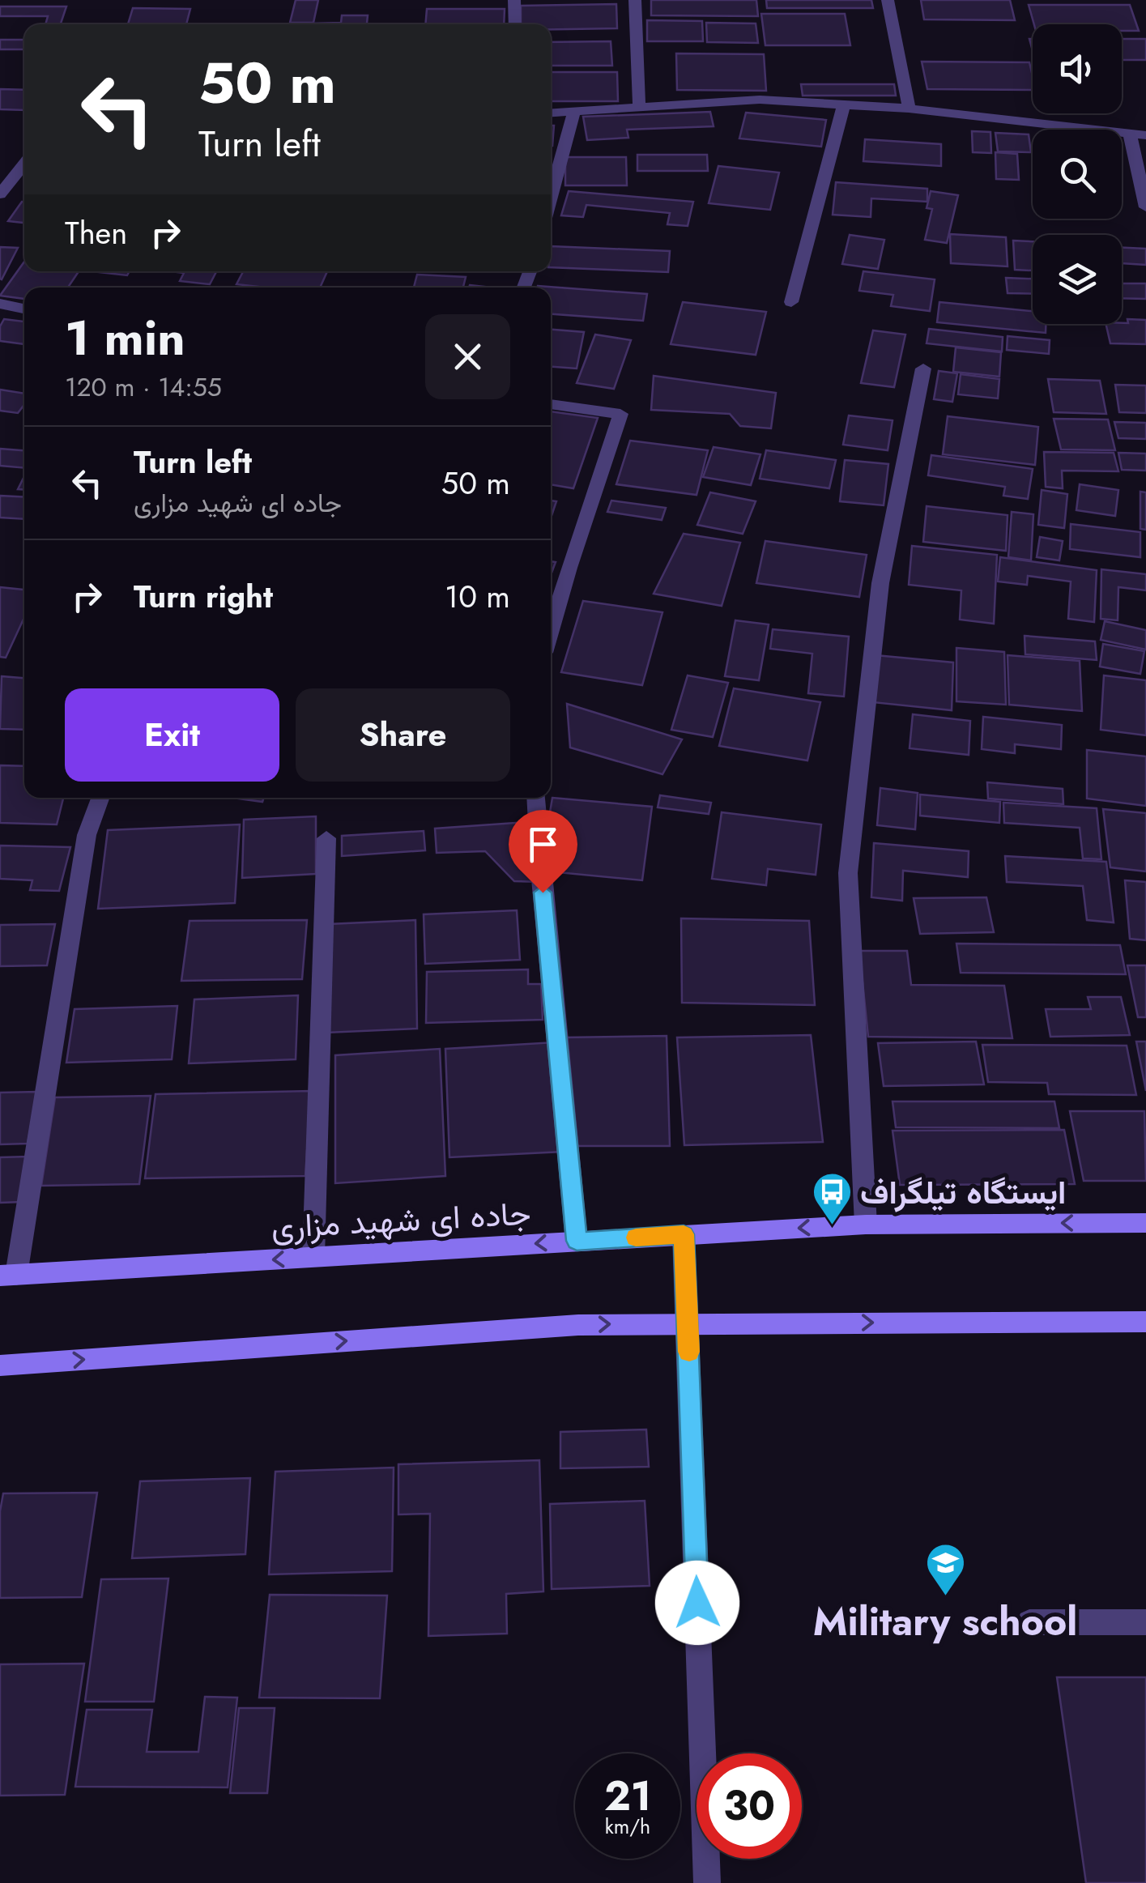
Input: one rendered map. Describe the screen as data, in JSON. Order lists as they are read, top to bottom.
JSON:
{
  "streets": {
    "main road": ["جاده ای شهید مزاری"]
  },
  "places": {
    "bus stop": ["ایستگاه تیلگراف"],
    "school or university": ["Military school"]
  },
  "page": {
    "turn": ["50 m", "Turn left"],
    "then": "Then",
    "heading": ["1 min", "120 m · 14:55"],
    "list": [
      {
        "name": "Turn left",
        "note": "جاده ای شهید مزاری",
        "value": "50 m"
      },
      {
        "name": "Turn right",
        "value": "10 m"
      }
    ],
    "buttons": ["Exit", "Share"],
    "speed": "21 km/h",
    "limit": "30"
  }
}
